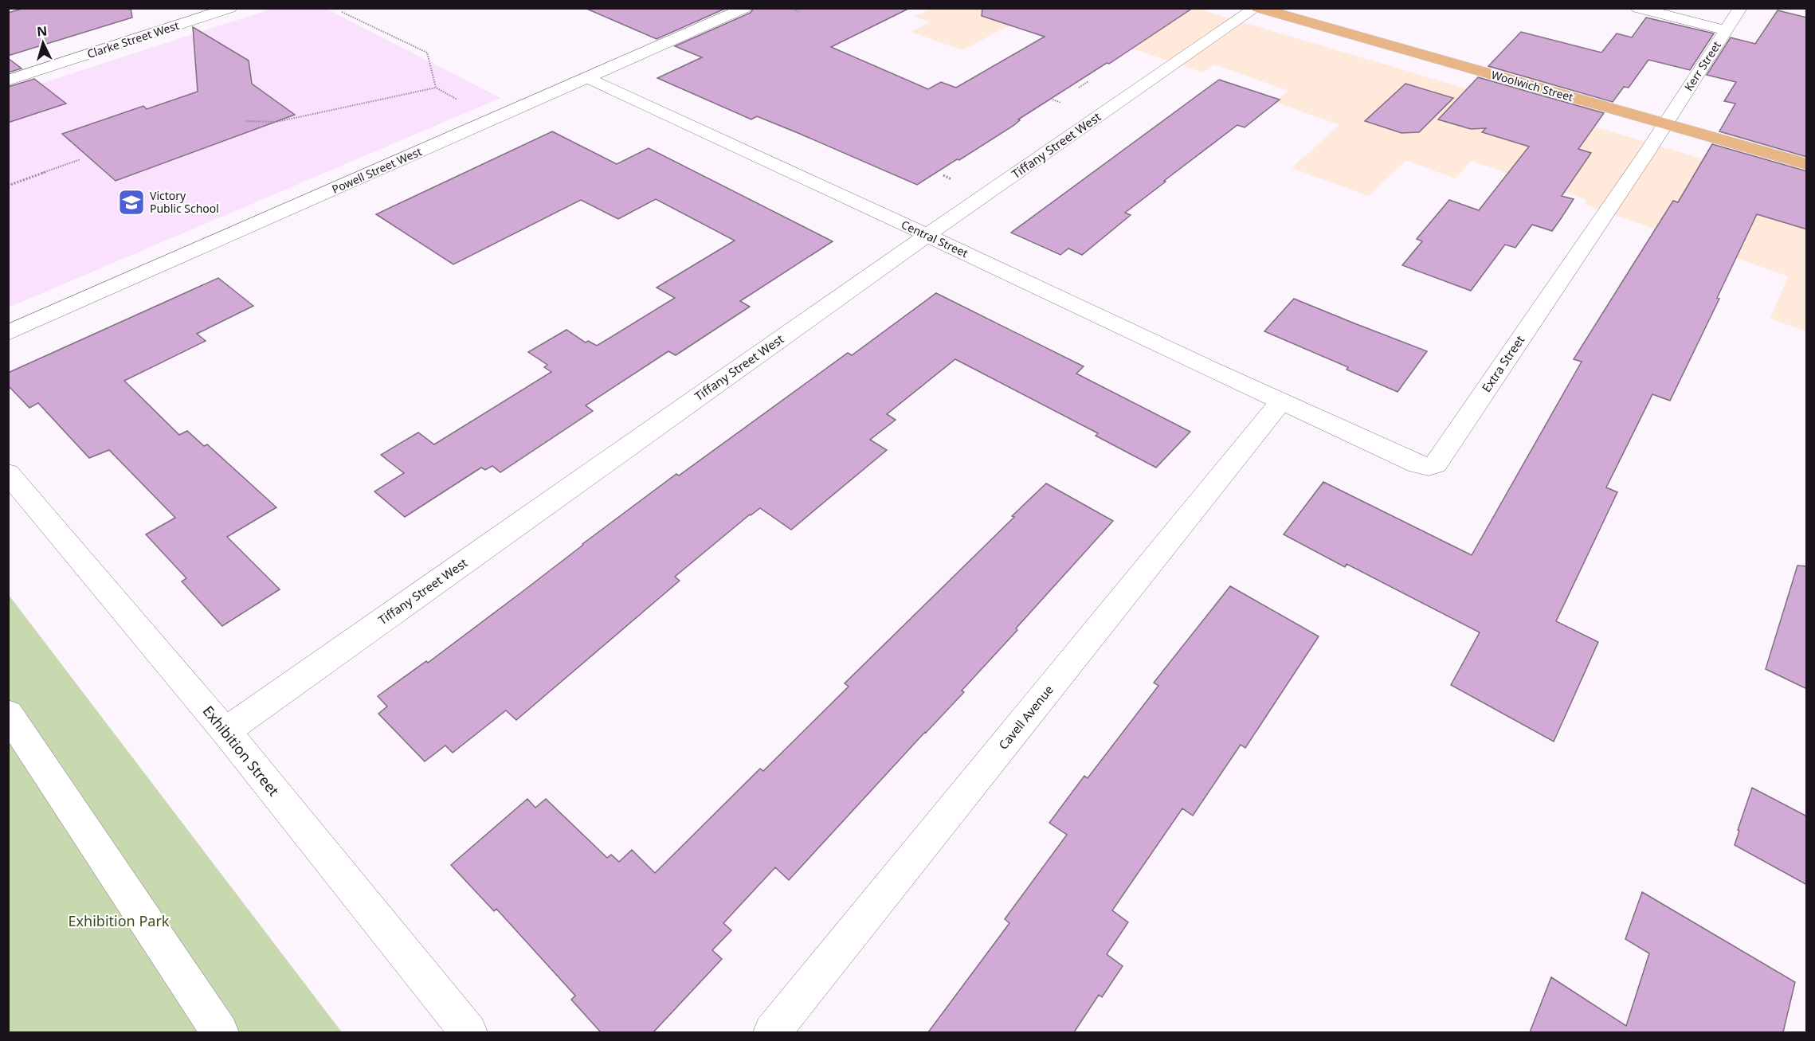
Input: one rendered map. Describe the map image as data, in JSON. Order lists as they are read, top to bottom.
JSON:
{
  "streets": {
    "main road": ["Woolwich Street"],
    "street": [
      "Clarke Street West",
      "Kerr Street",
      "Tiffany Street West",
      "Powell Street West",
      "Central Street",
      "Extra Street",
      "Cavell Avenue",
      "Exhibition Street"
    ]
  },
  "crossings": [
    ["Kerr Street", "Woolwich Street"],
    ["Kerr Street", "Extra Street"],
    ["Woolwich Street", "Tiffany Street West"],
    ["Woolwich Street", "Extra Street"],
    ["Tiffany Street West", "Central Street"],
    ["Tiffany Street West", "Exhibition Street"],
    ["Powell Street West", "Central Street"],
    ["Central Street", "Extra Street"],
    ["Central Street", "Cavell Avenue"],
    ["Extra Street", "Cavell Avenue"]
  ],
  "parks": ["Exhibition Park"],
  "places": {
    "school or university": ["Victory Public School"]
  },
  "north": "top"
}
